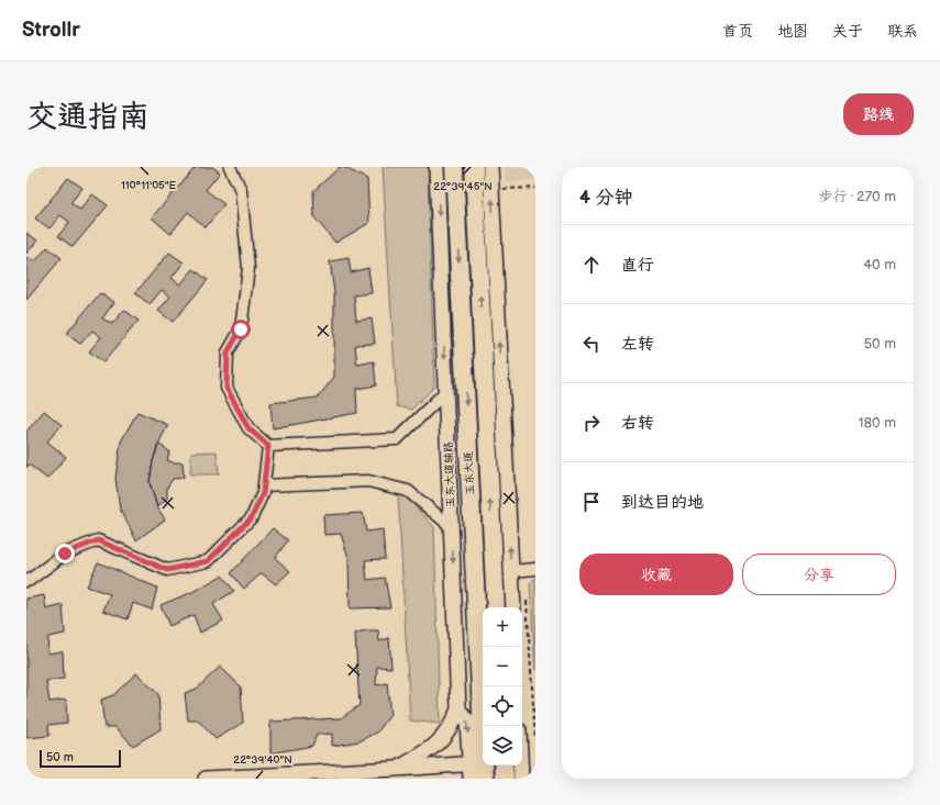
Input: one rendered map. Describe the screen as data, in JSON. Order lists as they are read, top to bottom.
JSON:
{
  "streets": {
    "main road": ["玉东大道"],
    "street": ["玉东大道辅路"]
  },
  "crossings": [
    ["玉东大道", "玉东大道辅路"]
  ],
  "scale_bar": "50 m",
  "page": {
    "header": "Strollr",
    "nav": [
      "首页",
      "地图",
      "关于",
      "联系"
    ],
    "buttons": [
      "路线",
      ["收藏", "分享"]
    ],
    "title": "交通指南",
    "heading": ["4 分钟", "步行 · 270 m"],
    "list": [
      ["直行", "40 m"],
      ["左转", "50 m"],
      ["右转", "180 m"],
      "到达目的地"
    ],
    "map_buttons": ["+", "−"],
    "scale": "50 m"
  },
  "coordinates": ["110°11'05\"E", "22°39'45\"N", "22°39'40\"N"]
}
